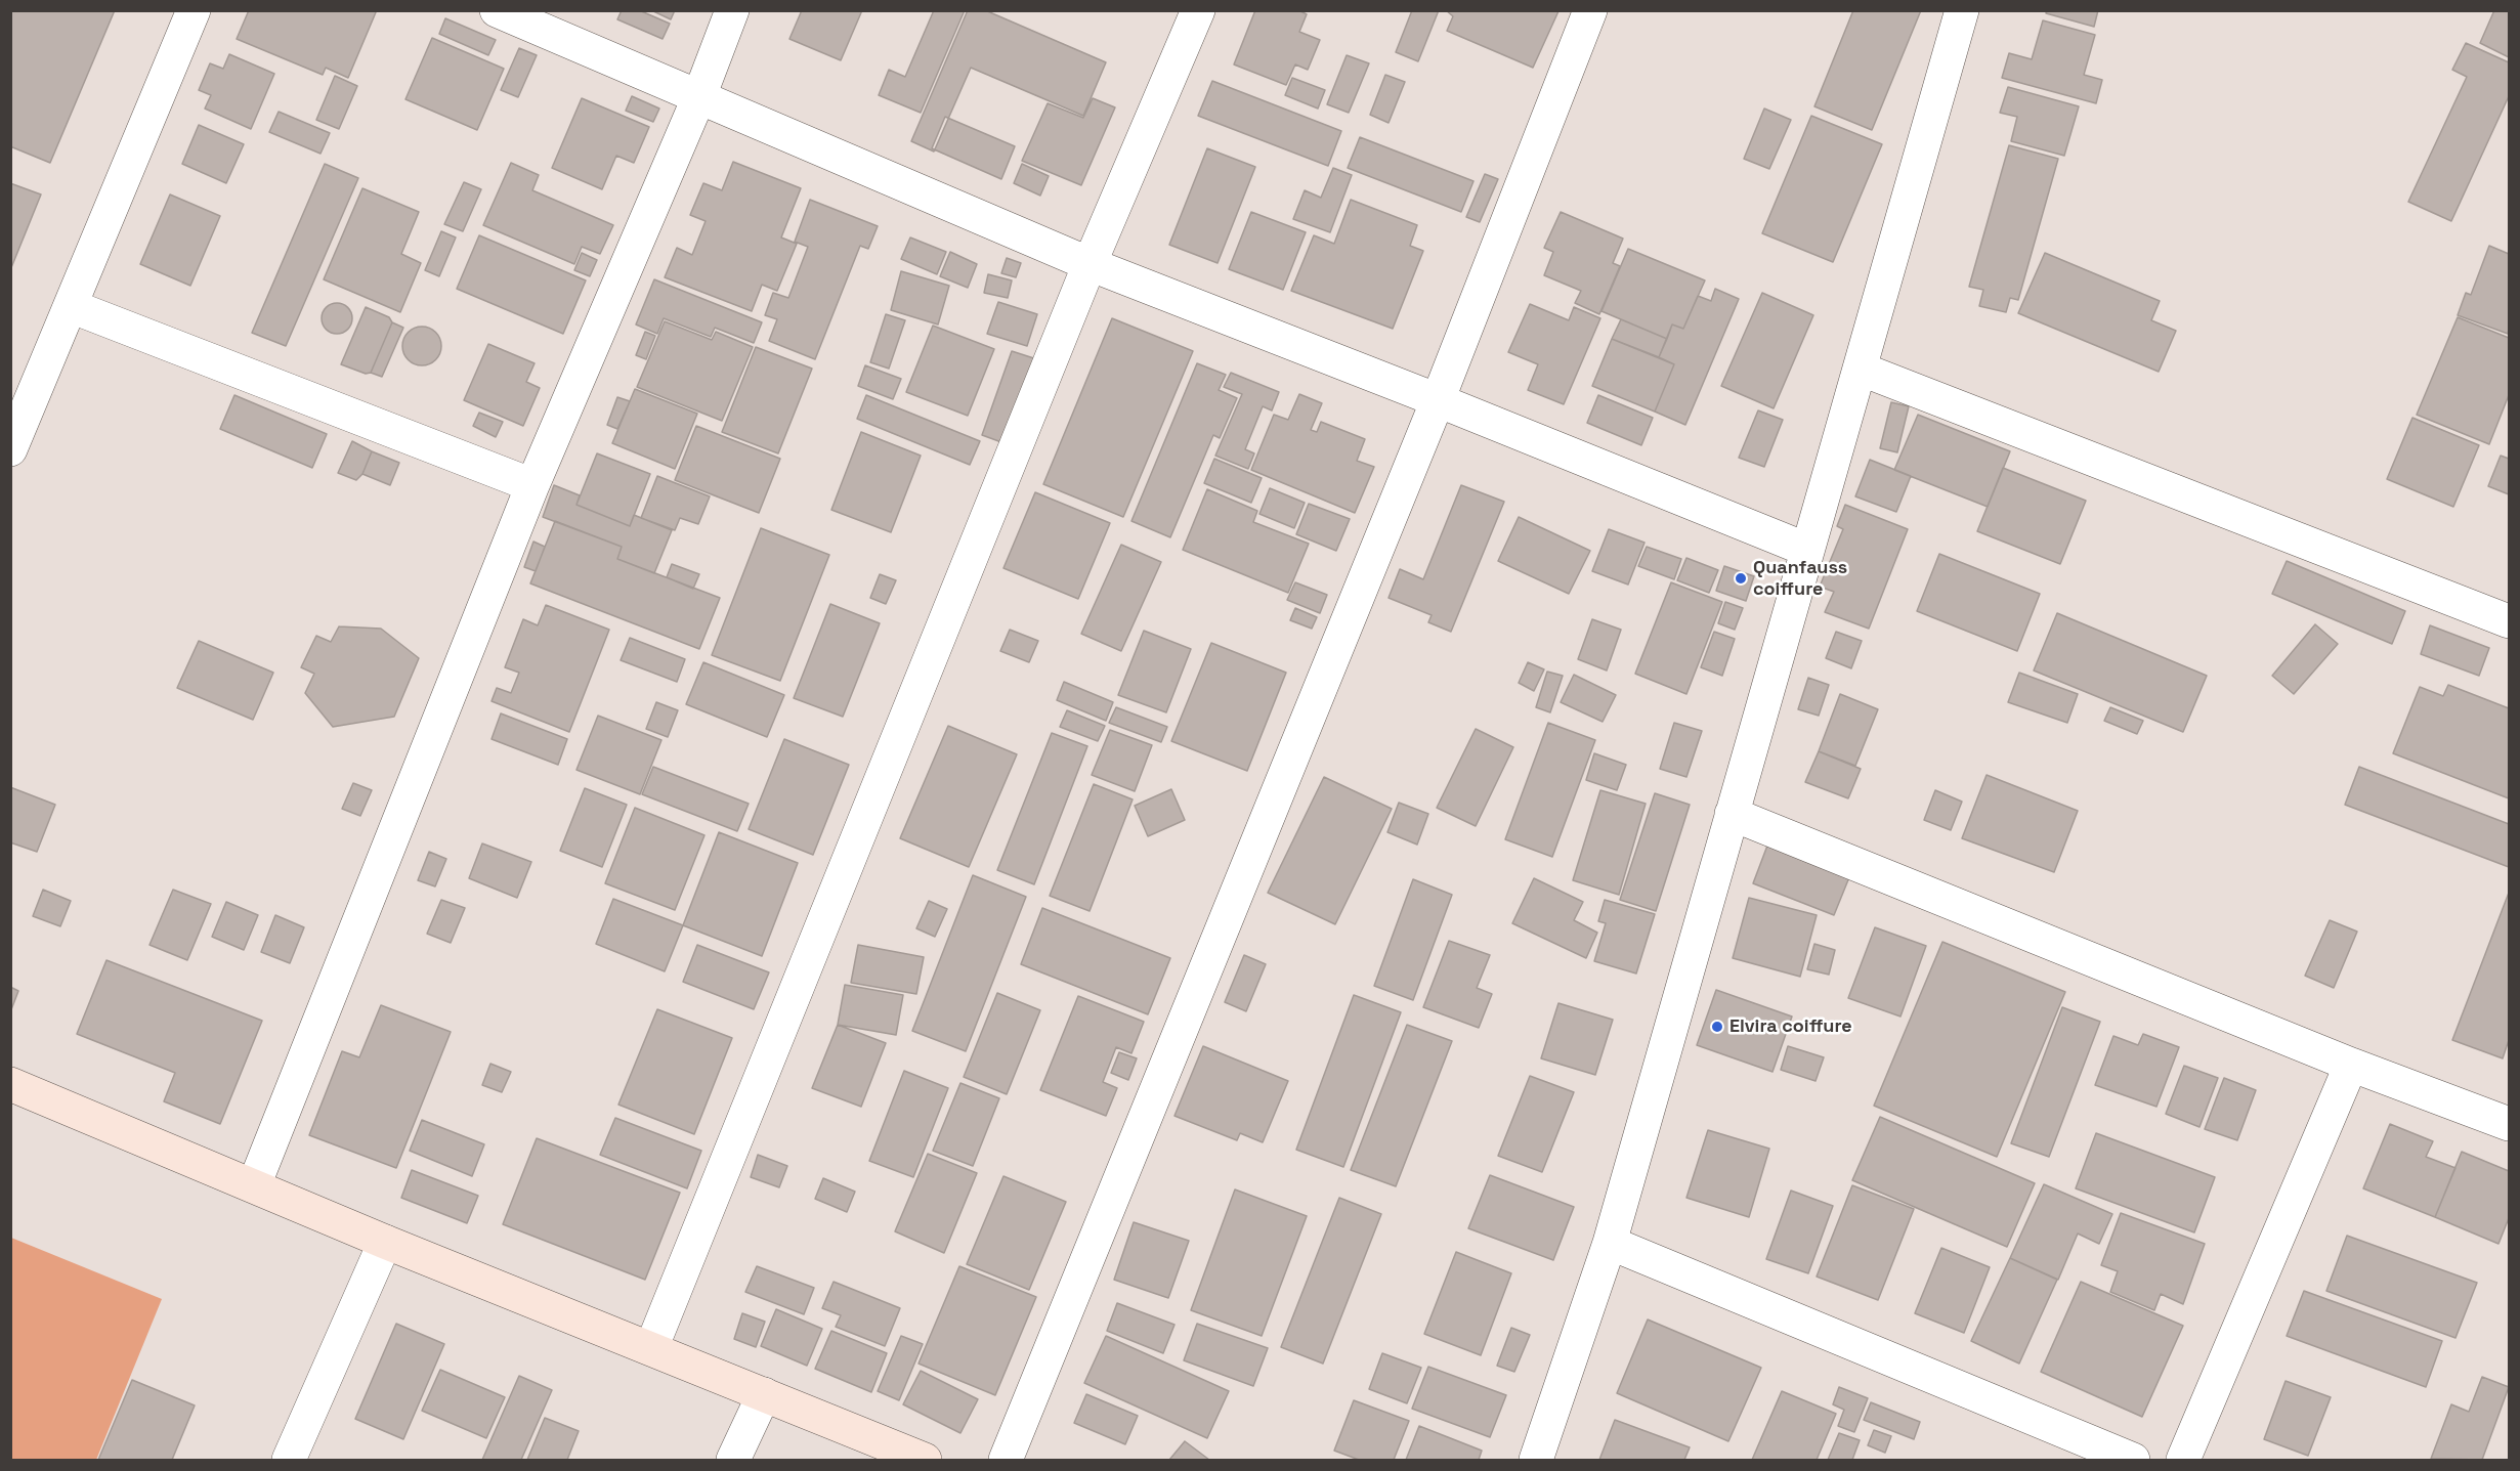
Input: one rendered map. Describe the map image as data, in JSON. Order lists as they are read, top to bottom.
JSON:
{
  "places": ["Quanfauss coiffure", "Elvira coiffure"]
}
